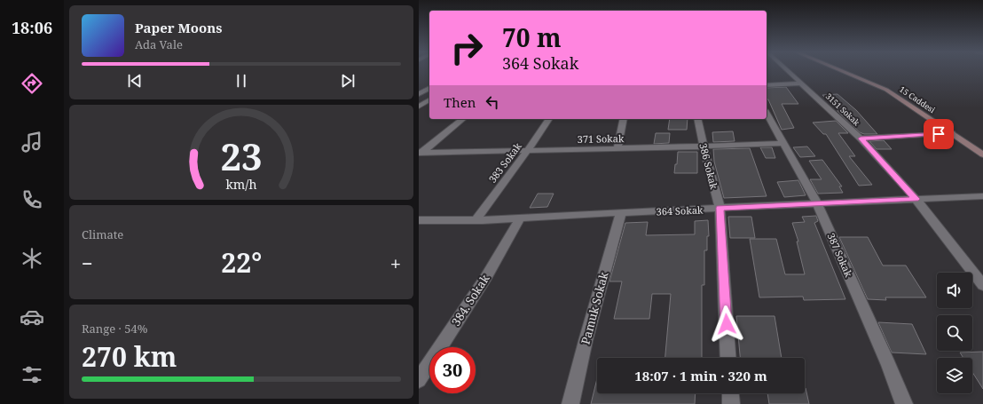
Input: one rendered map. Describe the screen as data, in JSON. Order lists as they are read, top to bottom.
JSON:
{
  "streets": {
    "street": [
      "15 Caddesi",
      "3151 Sokak",
      "371 Sokak",
      "383 Sokak",
      "386 Sokak",
      "364 Sokak",
      "387 Sokak",
      "384. Sokak",
      "Pamuk Sokak"
    ]
  },
  "crossings": [
    ["3151 Sokak", "364 Sokak"],
    ["371 Sokak", "383 Sokak"],
    ["371 Sokak", "386 Sokak"],
    ["371 Sokak", "387 Sokak"],
    ["383 Sokak", "364 Sokak"],
    ["386 Sokak", "364 Sokak"],
    ["364 Sokak", "387 Sokak"],
    ["364 Sokak", "384. Sokak"],
    ["364 Sokak", "Pamuk Sokak"]
  ],
  "page": {
    "tabs": "18:06",
    "turn": ["70 m", "364 Sokak"],
    "song": ["Paper Moons", "Ada Vale"],
    "then": "Then",
    "tile": [
      "Climate",
      ["Range · 54%", "270 km"]
    ],
    "heat": ["−", "22°", "+"],
    "limit": "30",
    "trip": "18:07 · 1 min · 320 m",
    "gauge": ["23", "km/h"]
  }
}
